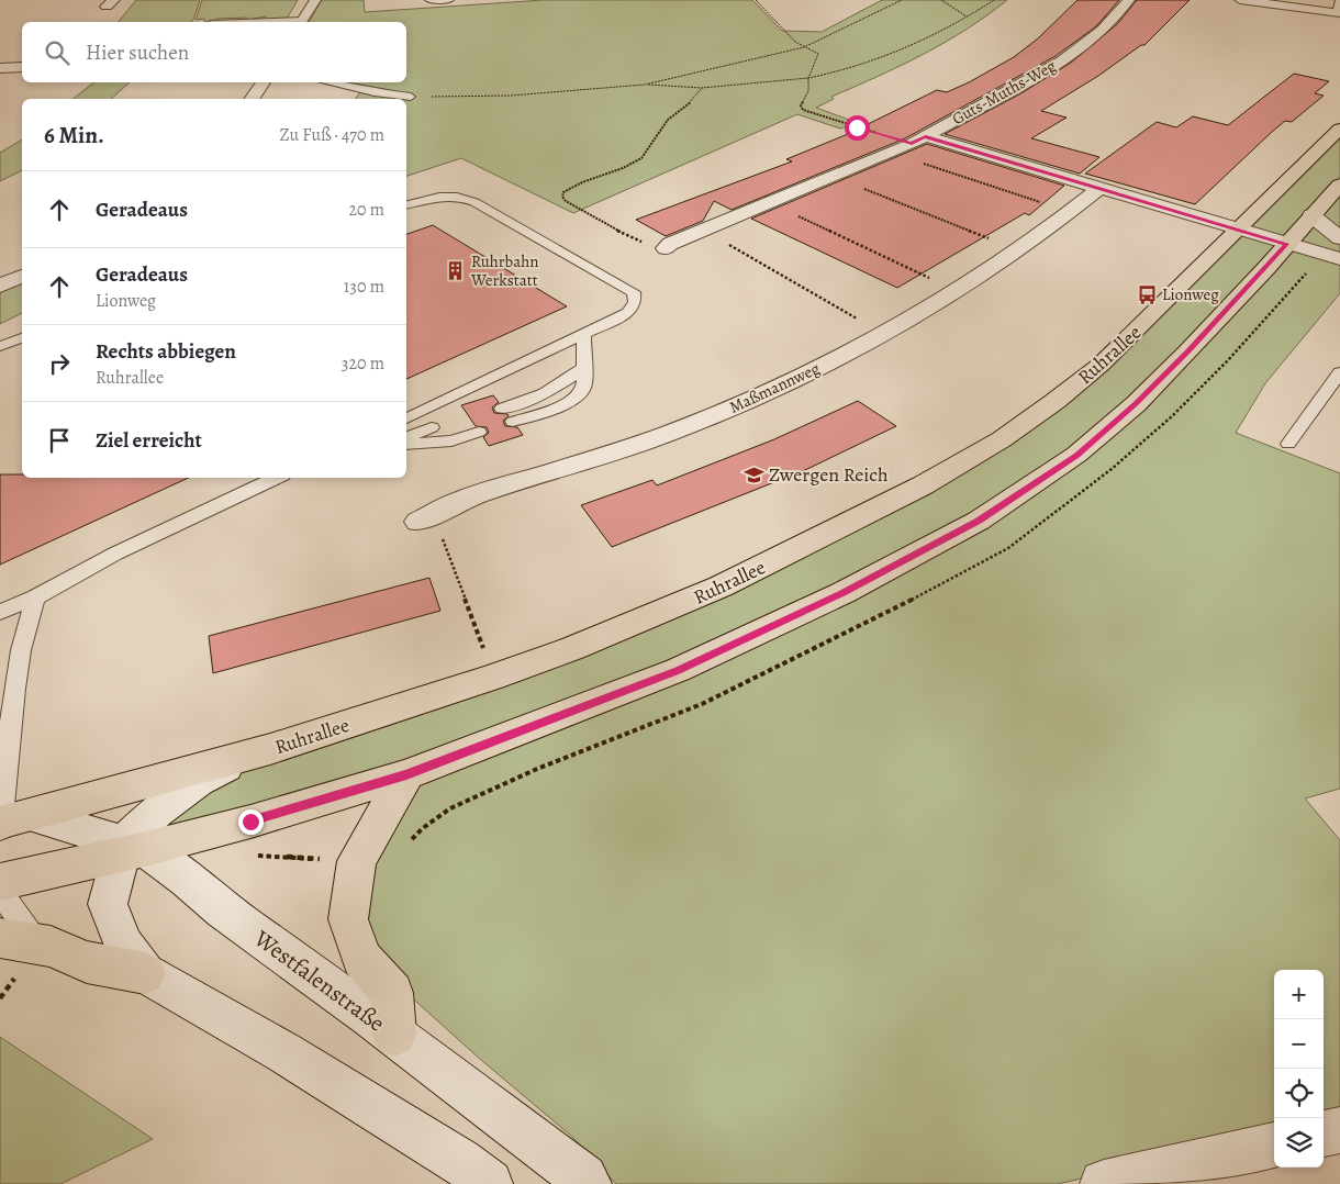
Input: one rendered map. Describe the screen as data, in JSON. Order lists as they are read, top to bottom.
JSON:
{
  "streets": {
    "main road": ["Ruhrallee"],
    "street": ["Guts-Muths-Weg", "Maßmannweg", "Westfalenstraße"]
  },
  "crossings": [
    ["Ruhrallee", "Westfalenstraße"]
  ],
  "places": {
    "building": ["Ruhrbahn Werkstatt"],
    "bus stop": ["Lionweg"],
    "school or university": ["Zwergen Reich"]
  },
  "page": {
    "search": "Hier suchen",
    "heading": ["6 Min.", "Zu Fuß · 470 m"],
    "list": [
      ["Geradeaus", "20 m"],
      ["Geradeaus", "Lionweg", "130 m"],
      ["Rechts abbiegen", "Ruhrallee", "320 m"],
      "Ziel erreicht"
    ],
    "map_buttons": ["+", "−"]
  }
}
